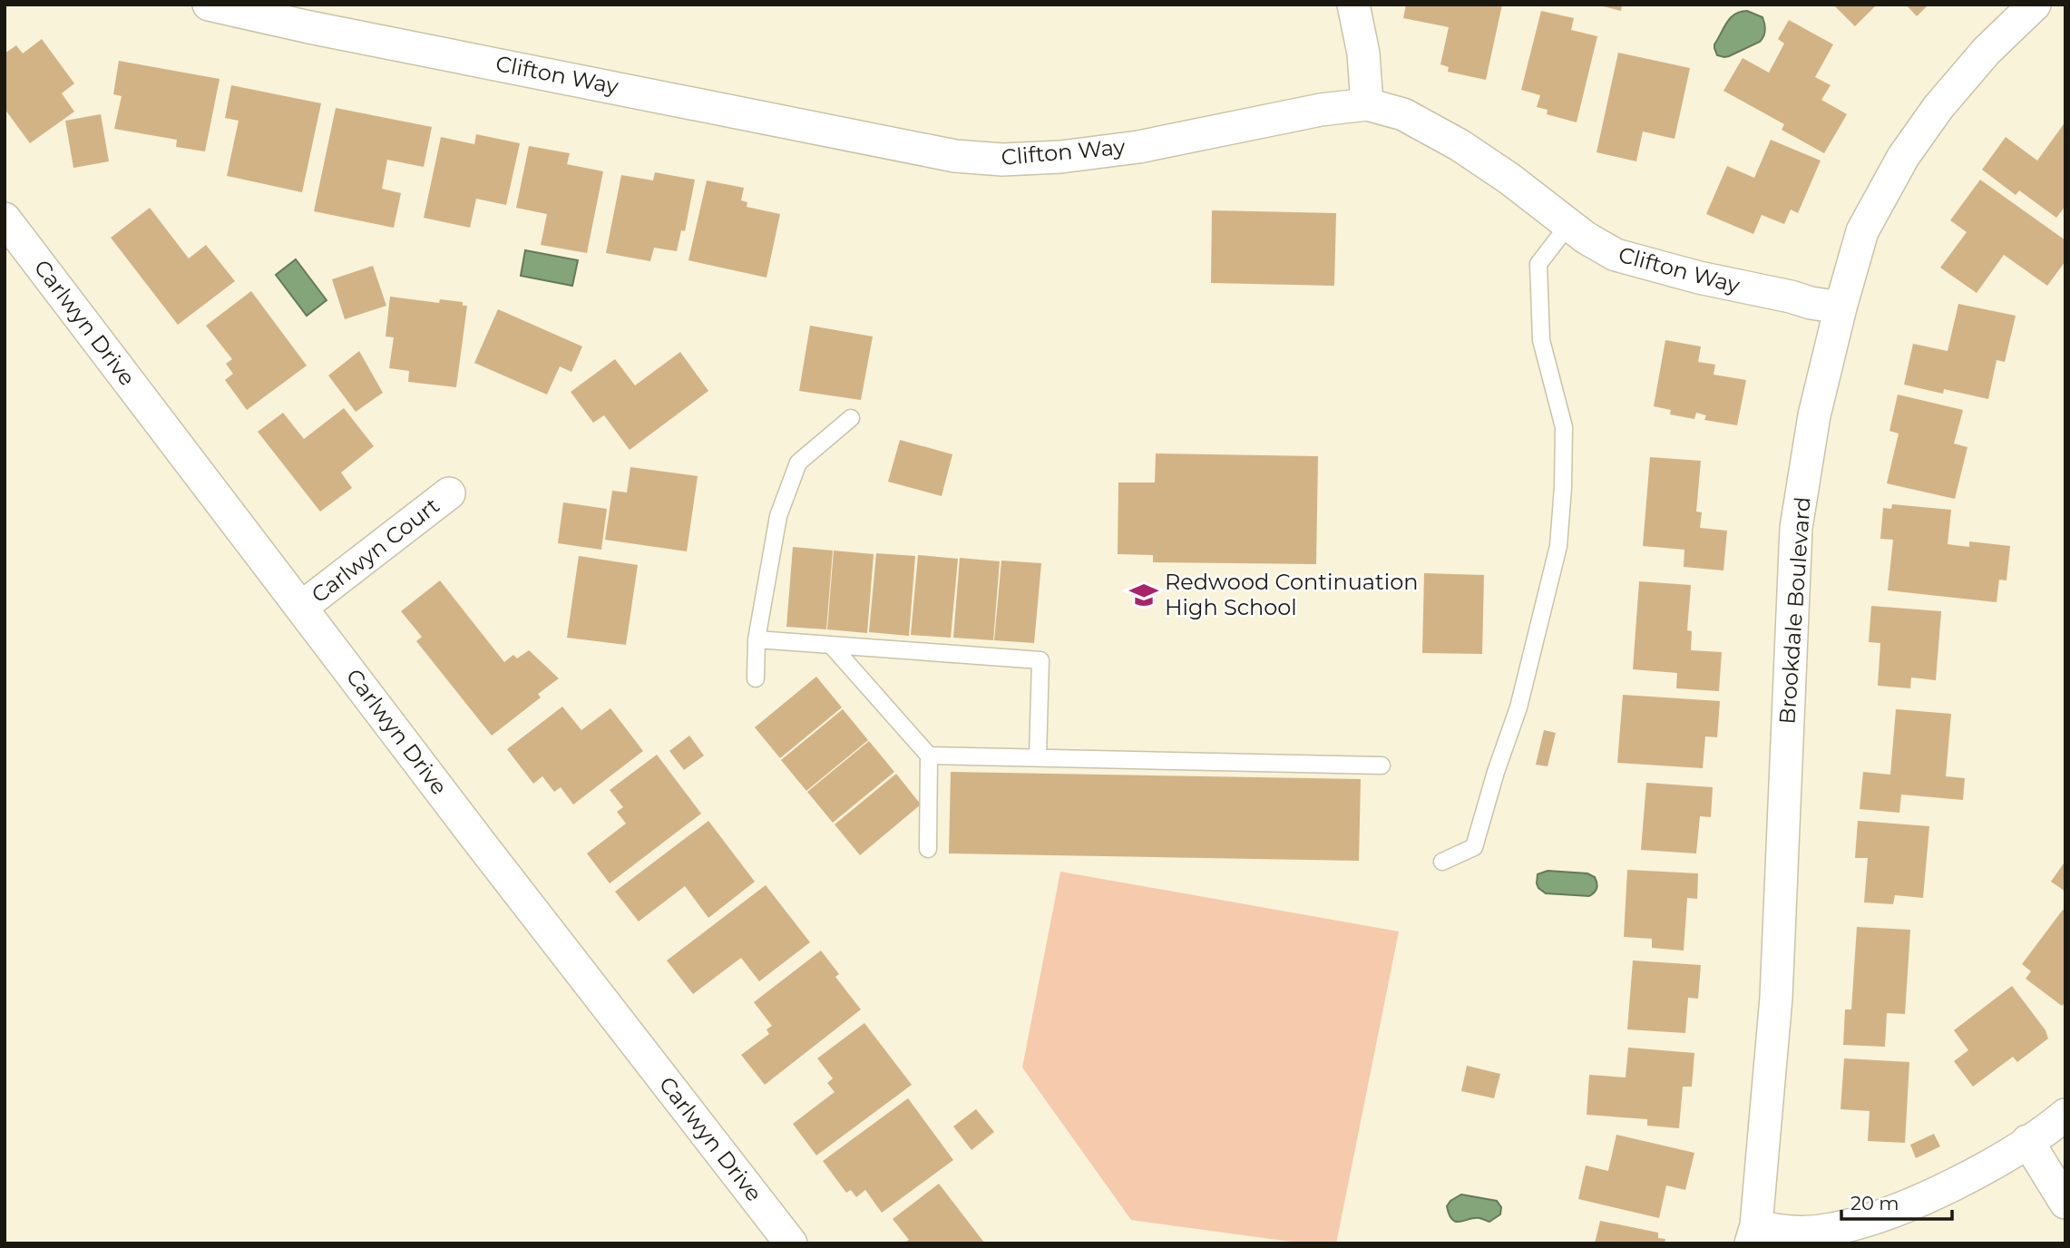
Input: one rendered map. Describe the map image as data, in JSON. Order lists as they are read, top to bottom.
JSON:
{
  "streets": {
    "street": [
      "Clifton Way",
      "Carlwyn Drive",
      "Carlwyn Court",
      "Brookdale Boulevard"
    ]
  },
  "crossings": [
    ["Clifton Way", "Brookdale Boulevard"],
    ["Carlwyn Drive", "Carlwyn Court"]
  ],
  "places": {
    "school or university": ["Redwood Continuation High School"]
  },
  "scale_bar": "20 m"
}
